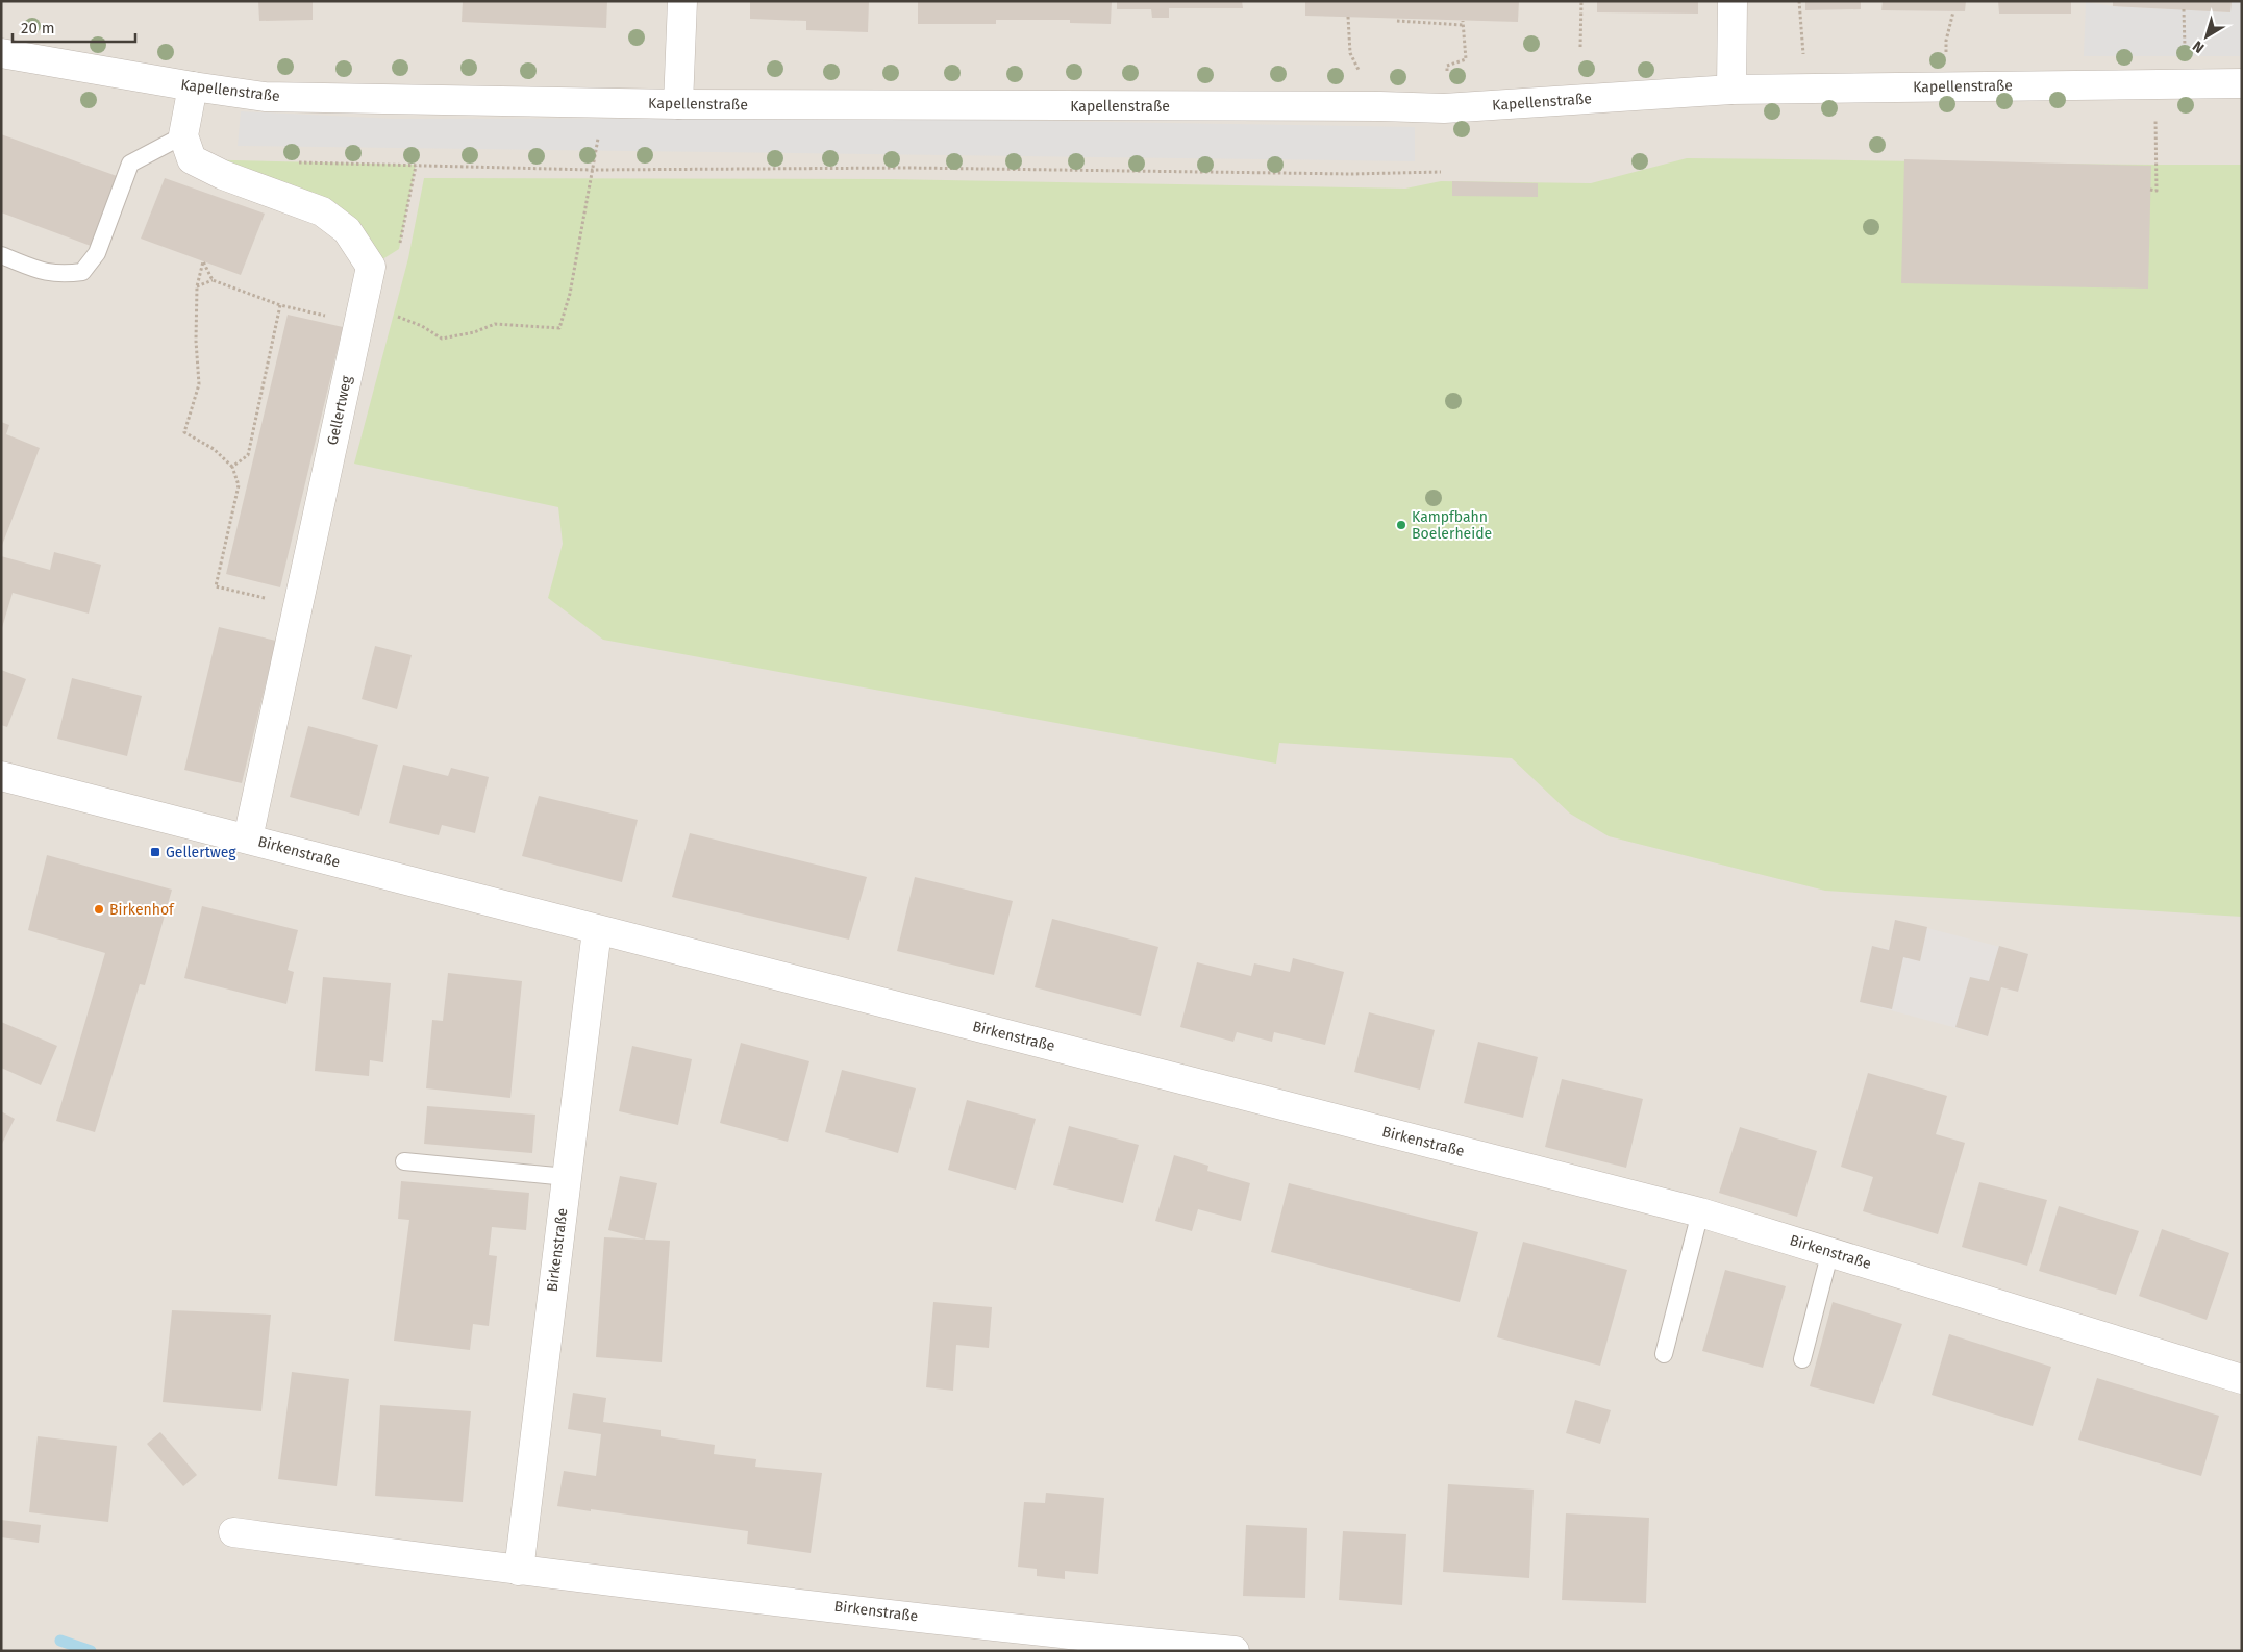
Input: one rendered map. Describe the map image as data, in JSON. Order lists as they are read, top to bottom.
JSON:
{
  "streets": {
    "street": ["Kapellenstraße", "Gellertweg", "Birkenstraße"]
  },
  "crossings": [
    ["Gellertweg", "Birkenstraße"]
  ],
  "places": {
    "other": ["Kampfbahn Boelerheide", "Birkenhof"],
    "transit": ["Gellertweg"]
  },
  "scale_bar": "20 m",
  "north": "bottom left"
}
